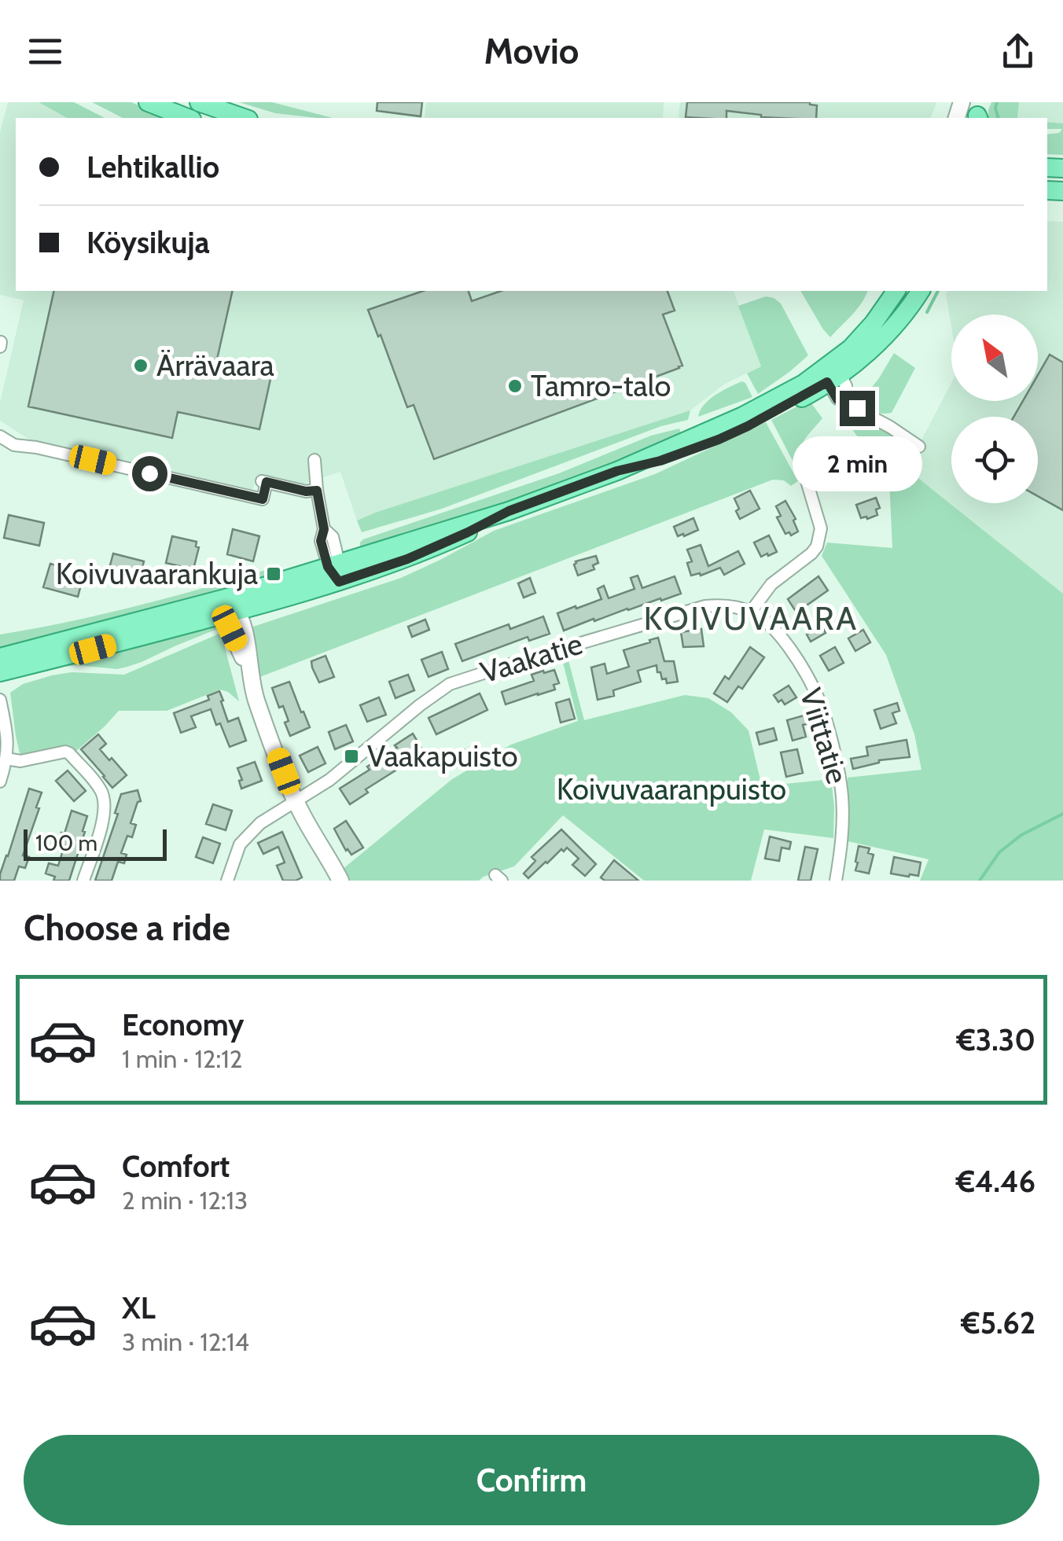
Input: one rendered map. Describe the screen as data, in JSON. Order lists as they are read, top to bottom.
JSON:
{
  "streets": {
    "street": ["Vaakatie", "Viittatie"]
  },
  "crossings": [
    ["Vaakatie", "Viittatie"]
  ],
  "districts": ["KOIVUVAARA"],
  "parks": ["Koivuvaaranpuisto"],
  "places": {
    "other": ["Ärrävaara", "Tamro-talo"],
    "transit": ["Koivuvaarankuja", "Vaakapuisto"]
  },
  "scale_bar": "100 m",
  "north": "top left",
  "page": {
    "header": "Movio",
    "banner": ["Lehtikallio", "Köysikuja"],
    "bubble": "2 min",
    "scale": "100 m",
    "heading": "Choose a ride",
    "list": [
      {
        "name": "Economy",
        "note": "1 min · 12:12",
        "value": "€3.30"
      },
      {
        "name": "Comfort",
        "note": "2 min · 12:13",
        "value": "€4.46"
      },
      {
        "name": "XL",
        "note": "3 min · 12:14",
        "value": "€5.62"
      }
    ],
    "buttons": "Confirm"
  }
}
